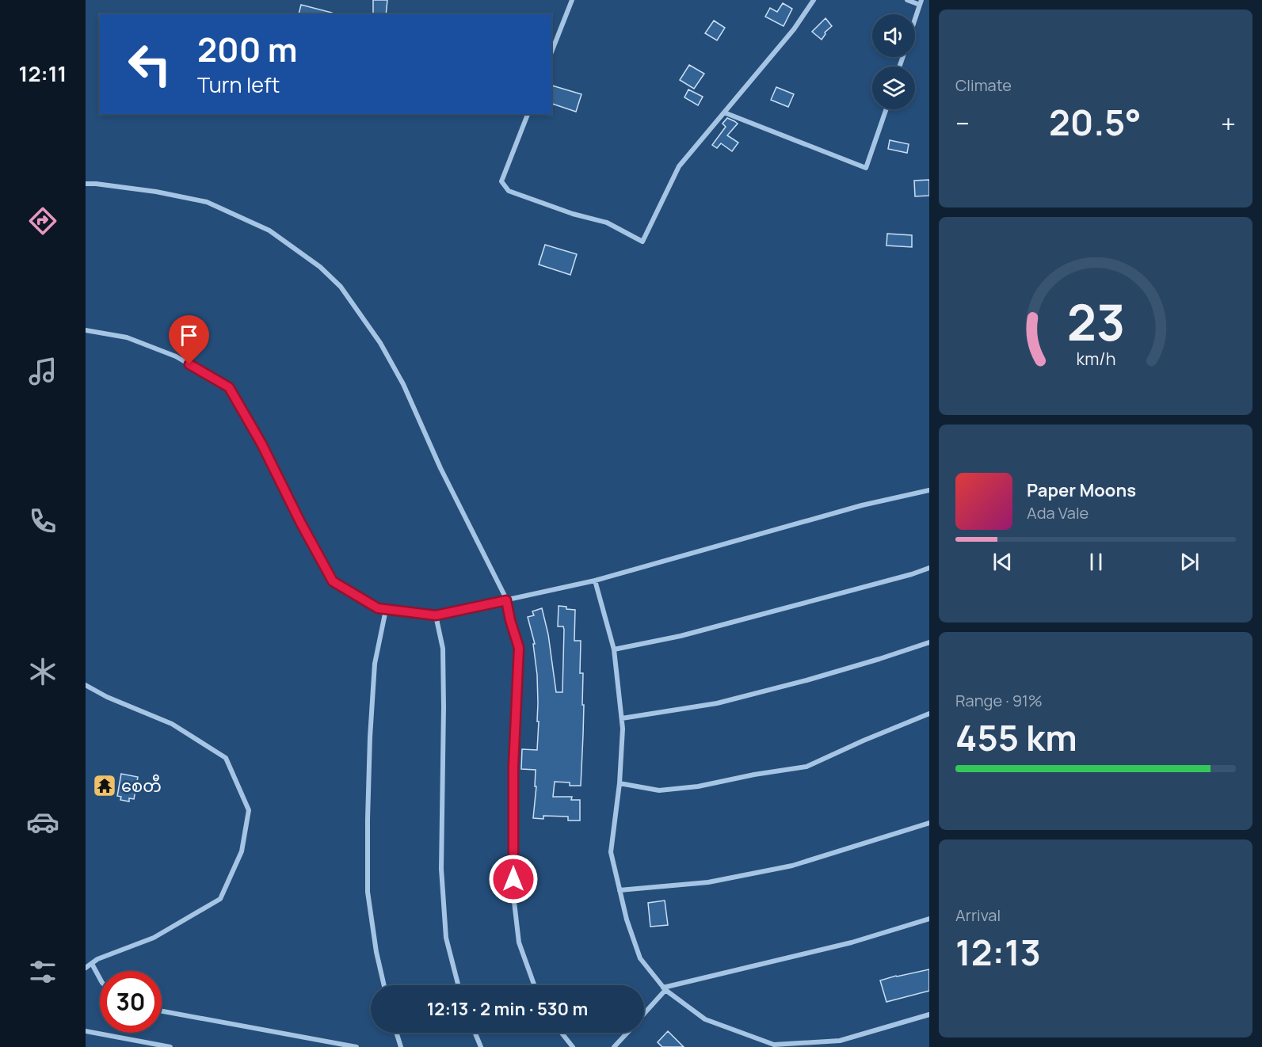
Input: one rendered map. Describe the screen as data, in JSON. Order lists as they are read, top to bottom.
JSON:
{
  "places": {
    "temple": ["စေတီ"]
  },
  "page": {
    "tabs": "12:11",
    "tile": [
      "Climate",
      ["Range · 91%", "455 km"],
      ["Arrival", "12:13"]
    ],
    "turn": ["200 m", "Turn left"],
    "heat": ["−", "20.5°", "+"],
    "song": ["Paper Moons", "Ada Vale"],
    "limit": "30",
    "trip": "12:13 · 2 min · 530 m",
    "gauge": ["23", "km/h"]
  }
}
